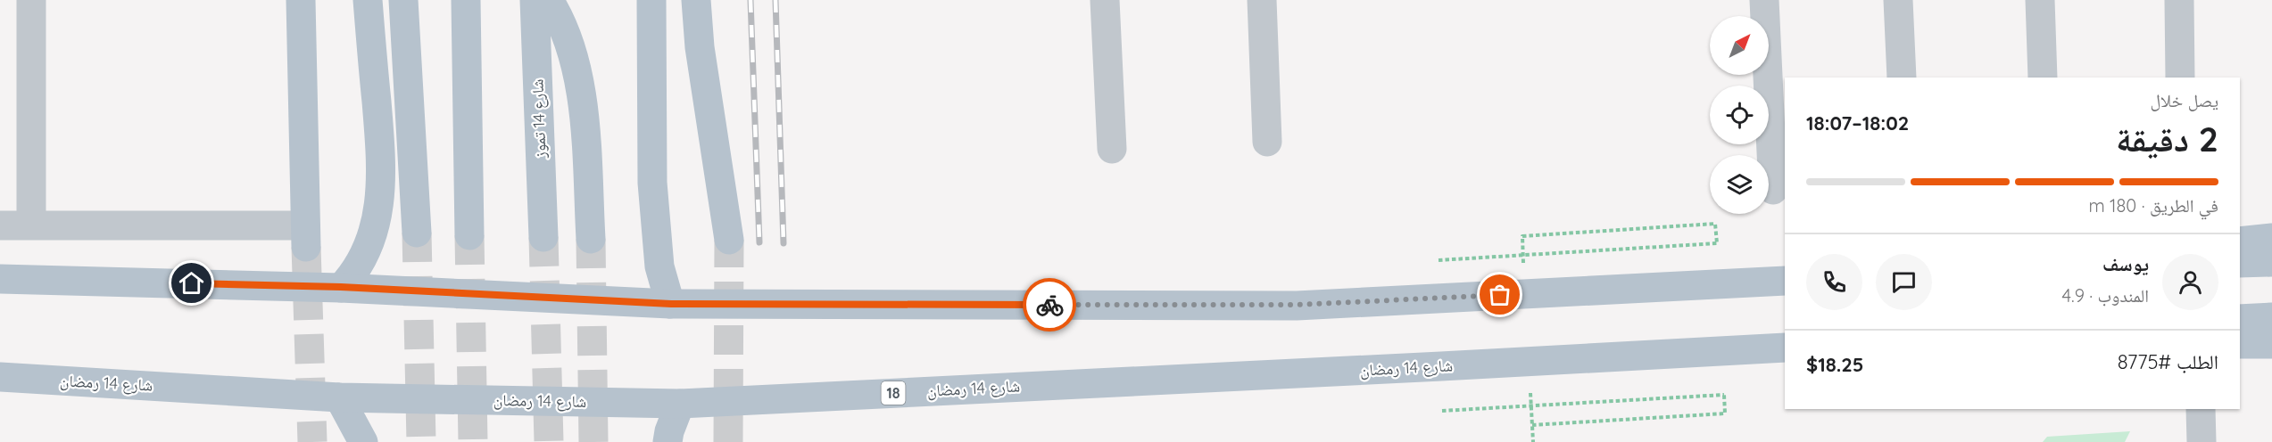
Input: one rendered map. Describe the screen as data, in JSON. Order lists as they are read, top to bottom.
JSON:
{
  "streets": {
    "main road": ["شارع 14 تموز", "شارع 14 رمضان", "18"]
  },
  "north": "top right",
  "page": {
    "heading": ["2 دقيقة", "يصل خلال", "18:02–18:07"],
    "panel": [
      "يوسف",
      "المندوب · 4.9",
      "الطلب #8775",
      "$18.25"
    ],
    "bar": "في الطريق · 180 m"
  }
}
